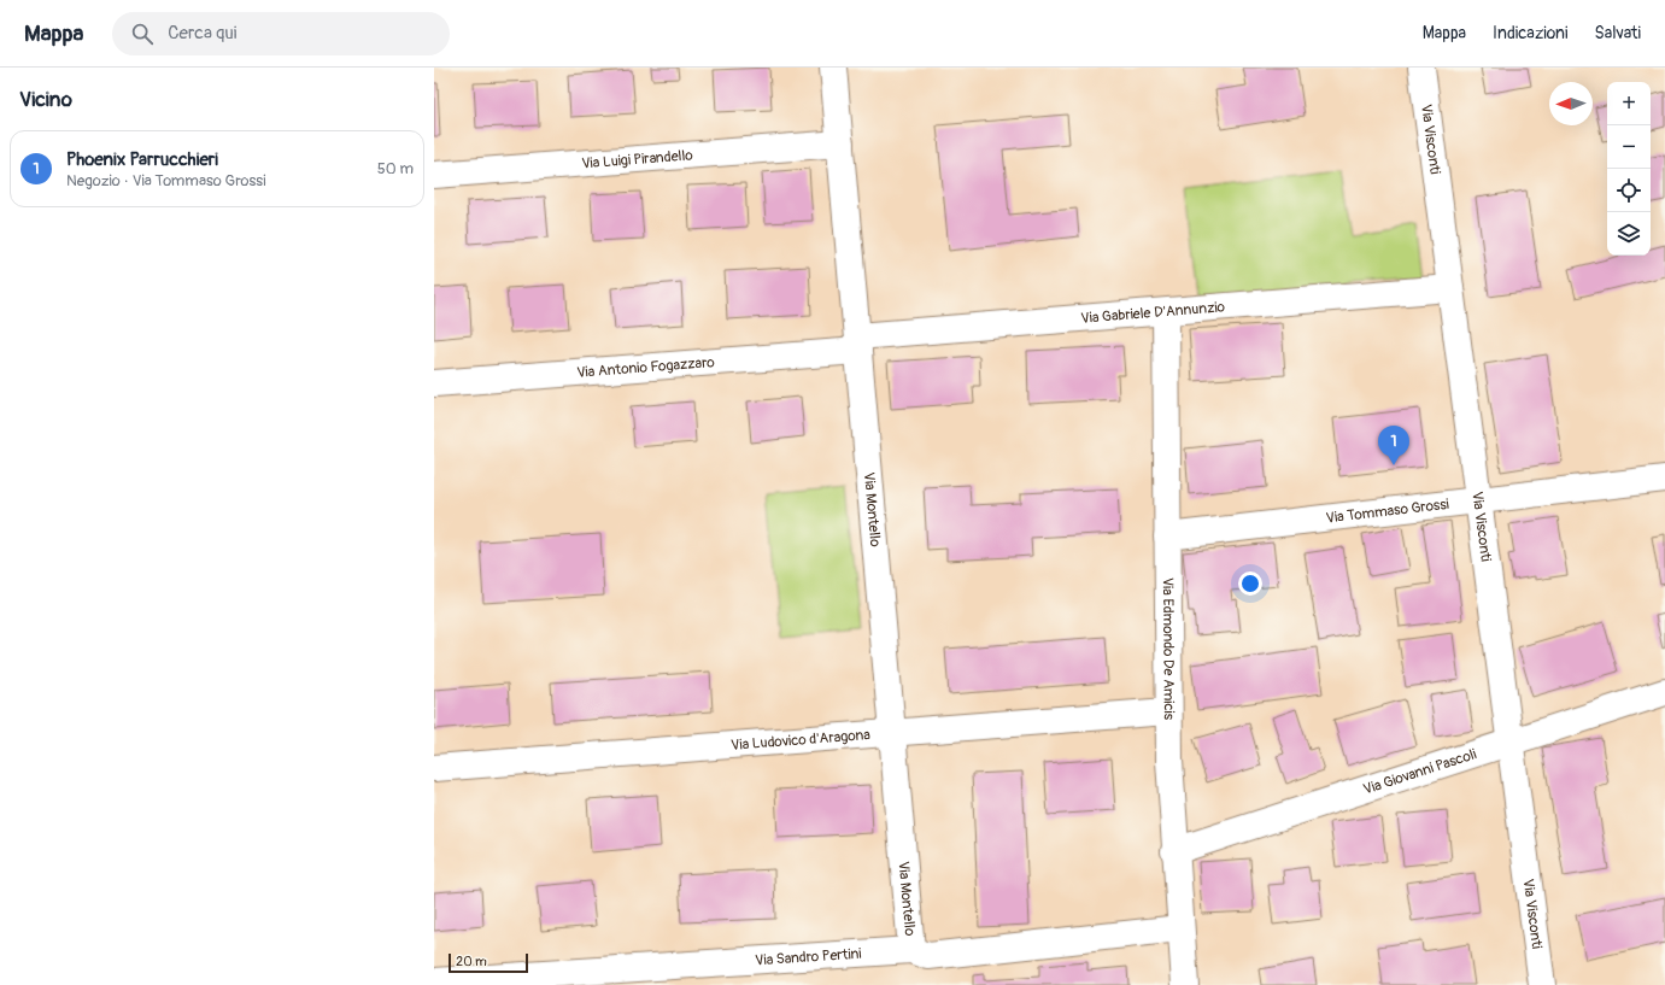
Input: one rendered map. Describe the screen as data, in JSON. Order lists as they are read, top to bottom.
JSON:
{
  "streets": {
    "street": [
      "Via Visconti",
      "Via Luigi Pirandello",
      "Via Gabriele D'Annunzio",
      "Via Antonio Fogazzaro",
      "Via Montello",
      "Via Tommaso Grossi",
      "Via Edmondo De Amicis",
      "Via Ludovico d'Aragona",
      "Via Giovanni Pascoli",
      "Via Sandro Pertini"
    ]
  },
  "crossings": [
    ["Via Visconti", "Via Gabriele D'Annunzio"],
    ["Via Visconti", "Via Tommaso Grossi"],
    ["Via Visconti", "Via Giovanni Pascoli"],
    ["Via Luigi Pirandello", "Via Montello"],
    ["Via Gabriele D'Annunzio", "Via Antonio Fogazzaro"],
    ["Via Gabriele D'Annunzio", "Via Montello"],
    ["Via Gabriele D'Annunzio", "Via Edmondo De Amicis"],
    ["Via Antonio Fogazzaro", "Via Montello"],
    ["Via Montello", "Via Ludovico d'Aragona"],
    ["Via Montello", "Via Sandro Pertini"],
    ["Via Tommaso Grossi", "Via Edmondo De Amicis"],
    ["Via Edmondo De Amicis", "Via Ludovico d'Aragona"],
    ["Via Edmondo De Amicis", "Via Giovanni Pascoli"],
    ["Via Edmondo De Amicis", "Via Sandro Pertini"]
  ],
  "scale_bar": "20 m",
  "north": "left",
  "page": {
    "header": "Mappa",
    "search": "Cerca qui",
    "nav": ["Mappa", "Indicazioni", "Salvati"],
    "heading": "Vicino",
    "map_buttons": ["+", "−"],
    "list": [
      {
        "mark": "1",
        "name": "Phoenix Parrucchieri",
        "note": "Negozio · Via Tommaso Grossi",
        "value": "50 m"
      }
    ],
    "pins": "1",
    "scale": "20 m"
  }
}
